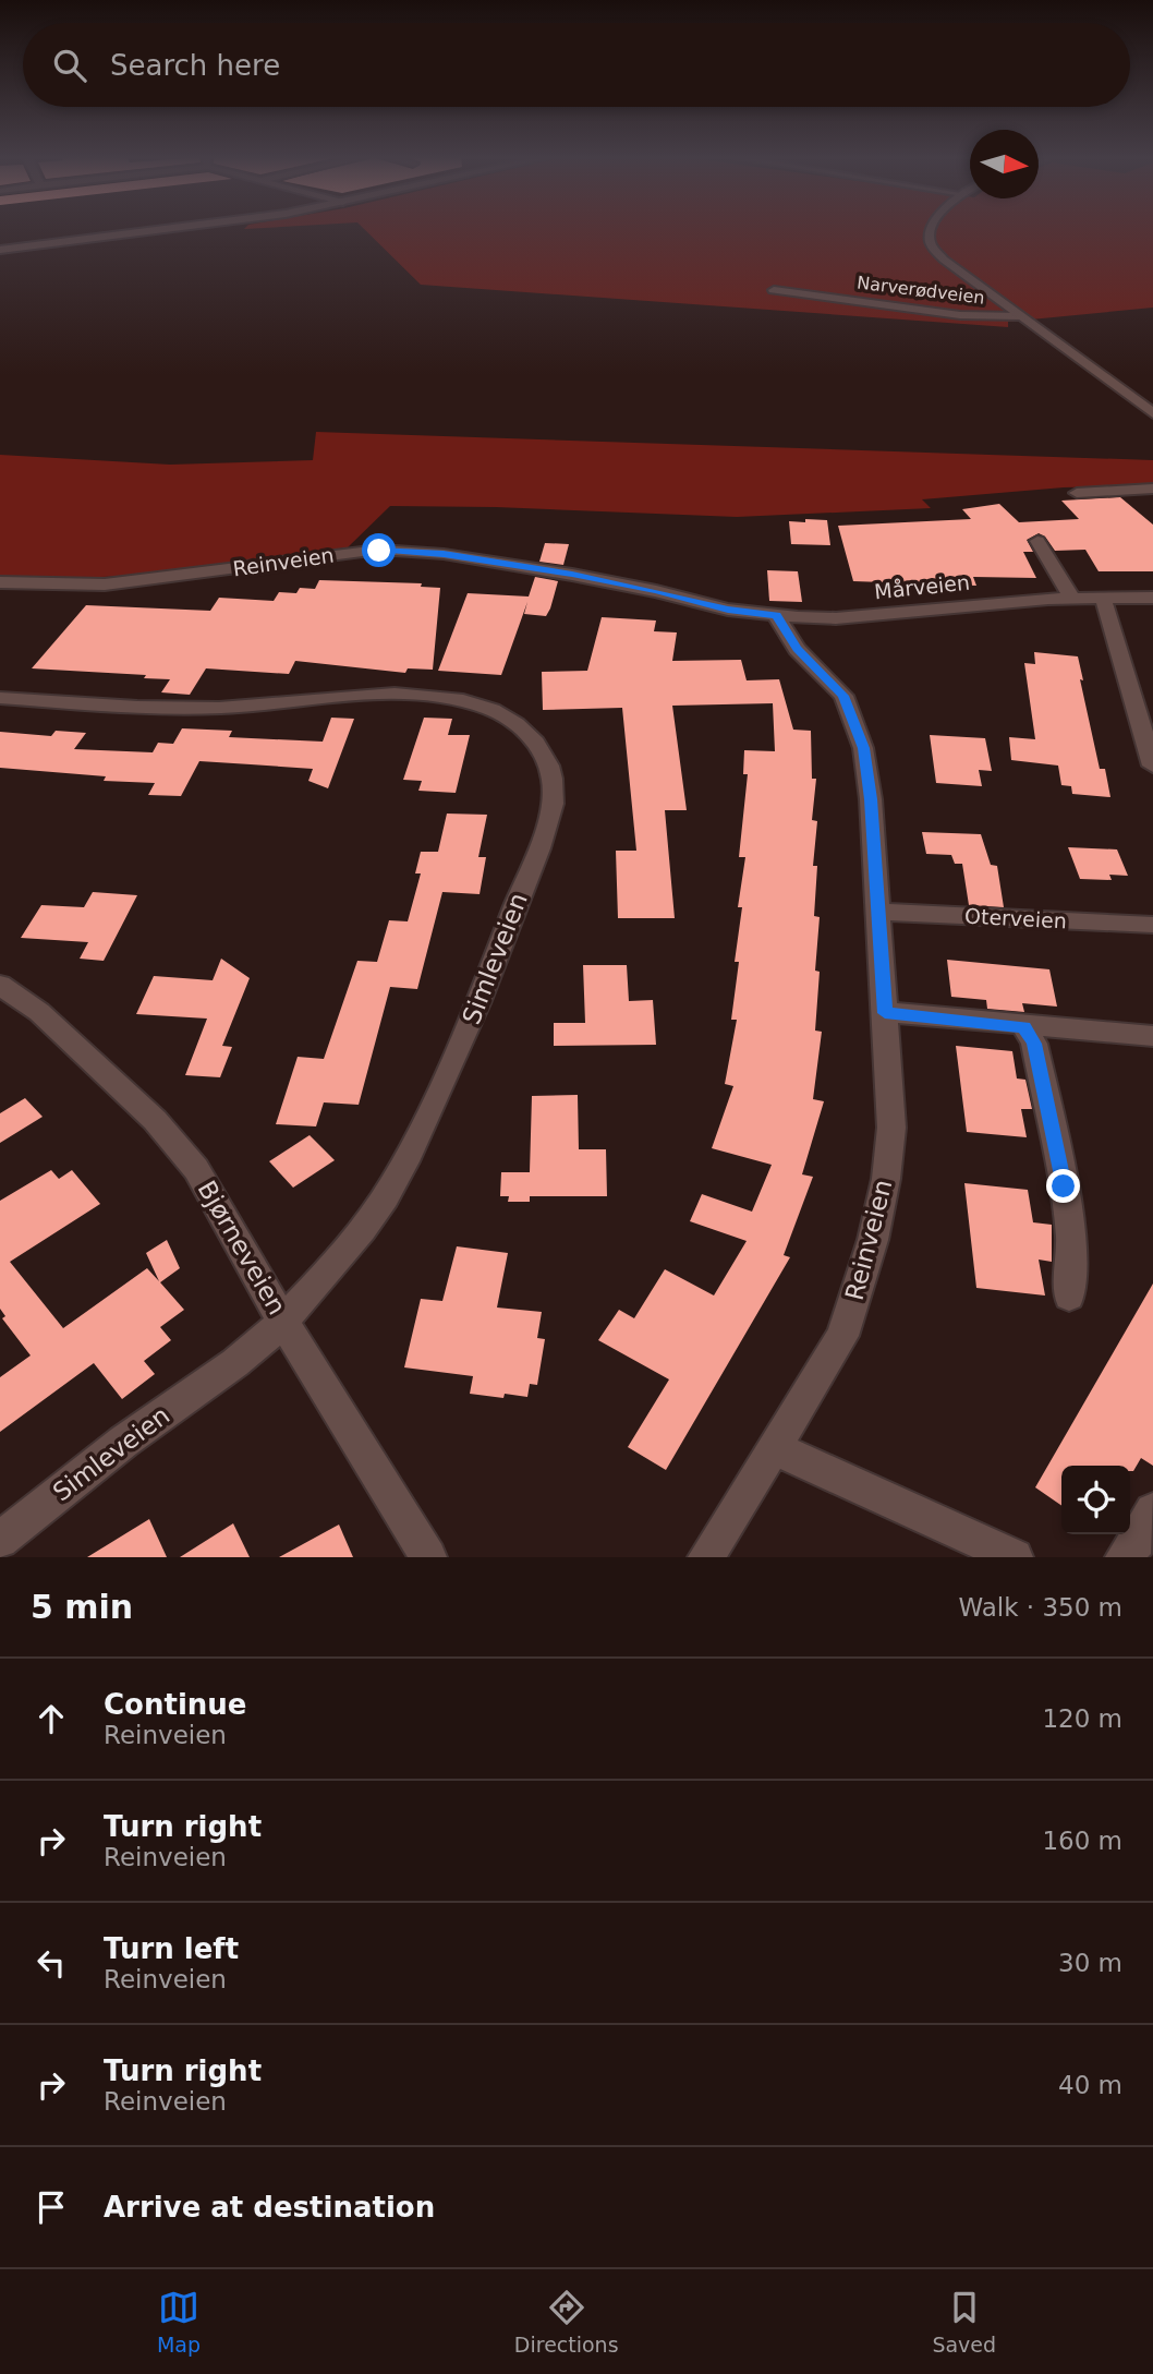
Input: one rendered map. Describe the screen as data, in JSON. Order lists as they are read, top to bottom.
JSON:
{
  "streets": {
    "street": [
      "Narverødveien",
      "Reinveien",
      "Mårveien",
      "Oterveien",
      "Simleveien",
      "Bjørneveien"
    ]
  },
  "crossings": [
    ["Reinveien", "Mårveien"],
    ["Reinveien", "Oterveien"],
    ["Simleveien", "Bjørneveien"]
  ],
  "north": "right",
  "page": {
    "search": "Search here",
    "heading": ["5 min", "Walk · 350 m"],
    "list": [
      ["Continue", "Reinveien", "120 m"],
      ["Turn right", "Reinveien", "160 m"],
      ["Turn left", "Reinveien", "30 m"],
      ["Turn right", "Reinveien", "40 m"],
      "Arrive at destination"
    ],
    "nav": ["Map", "Directions", "Saved"]
  }
}
